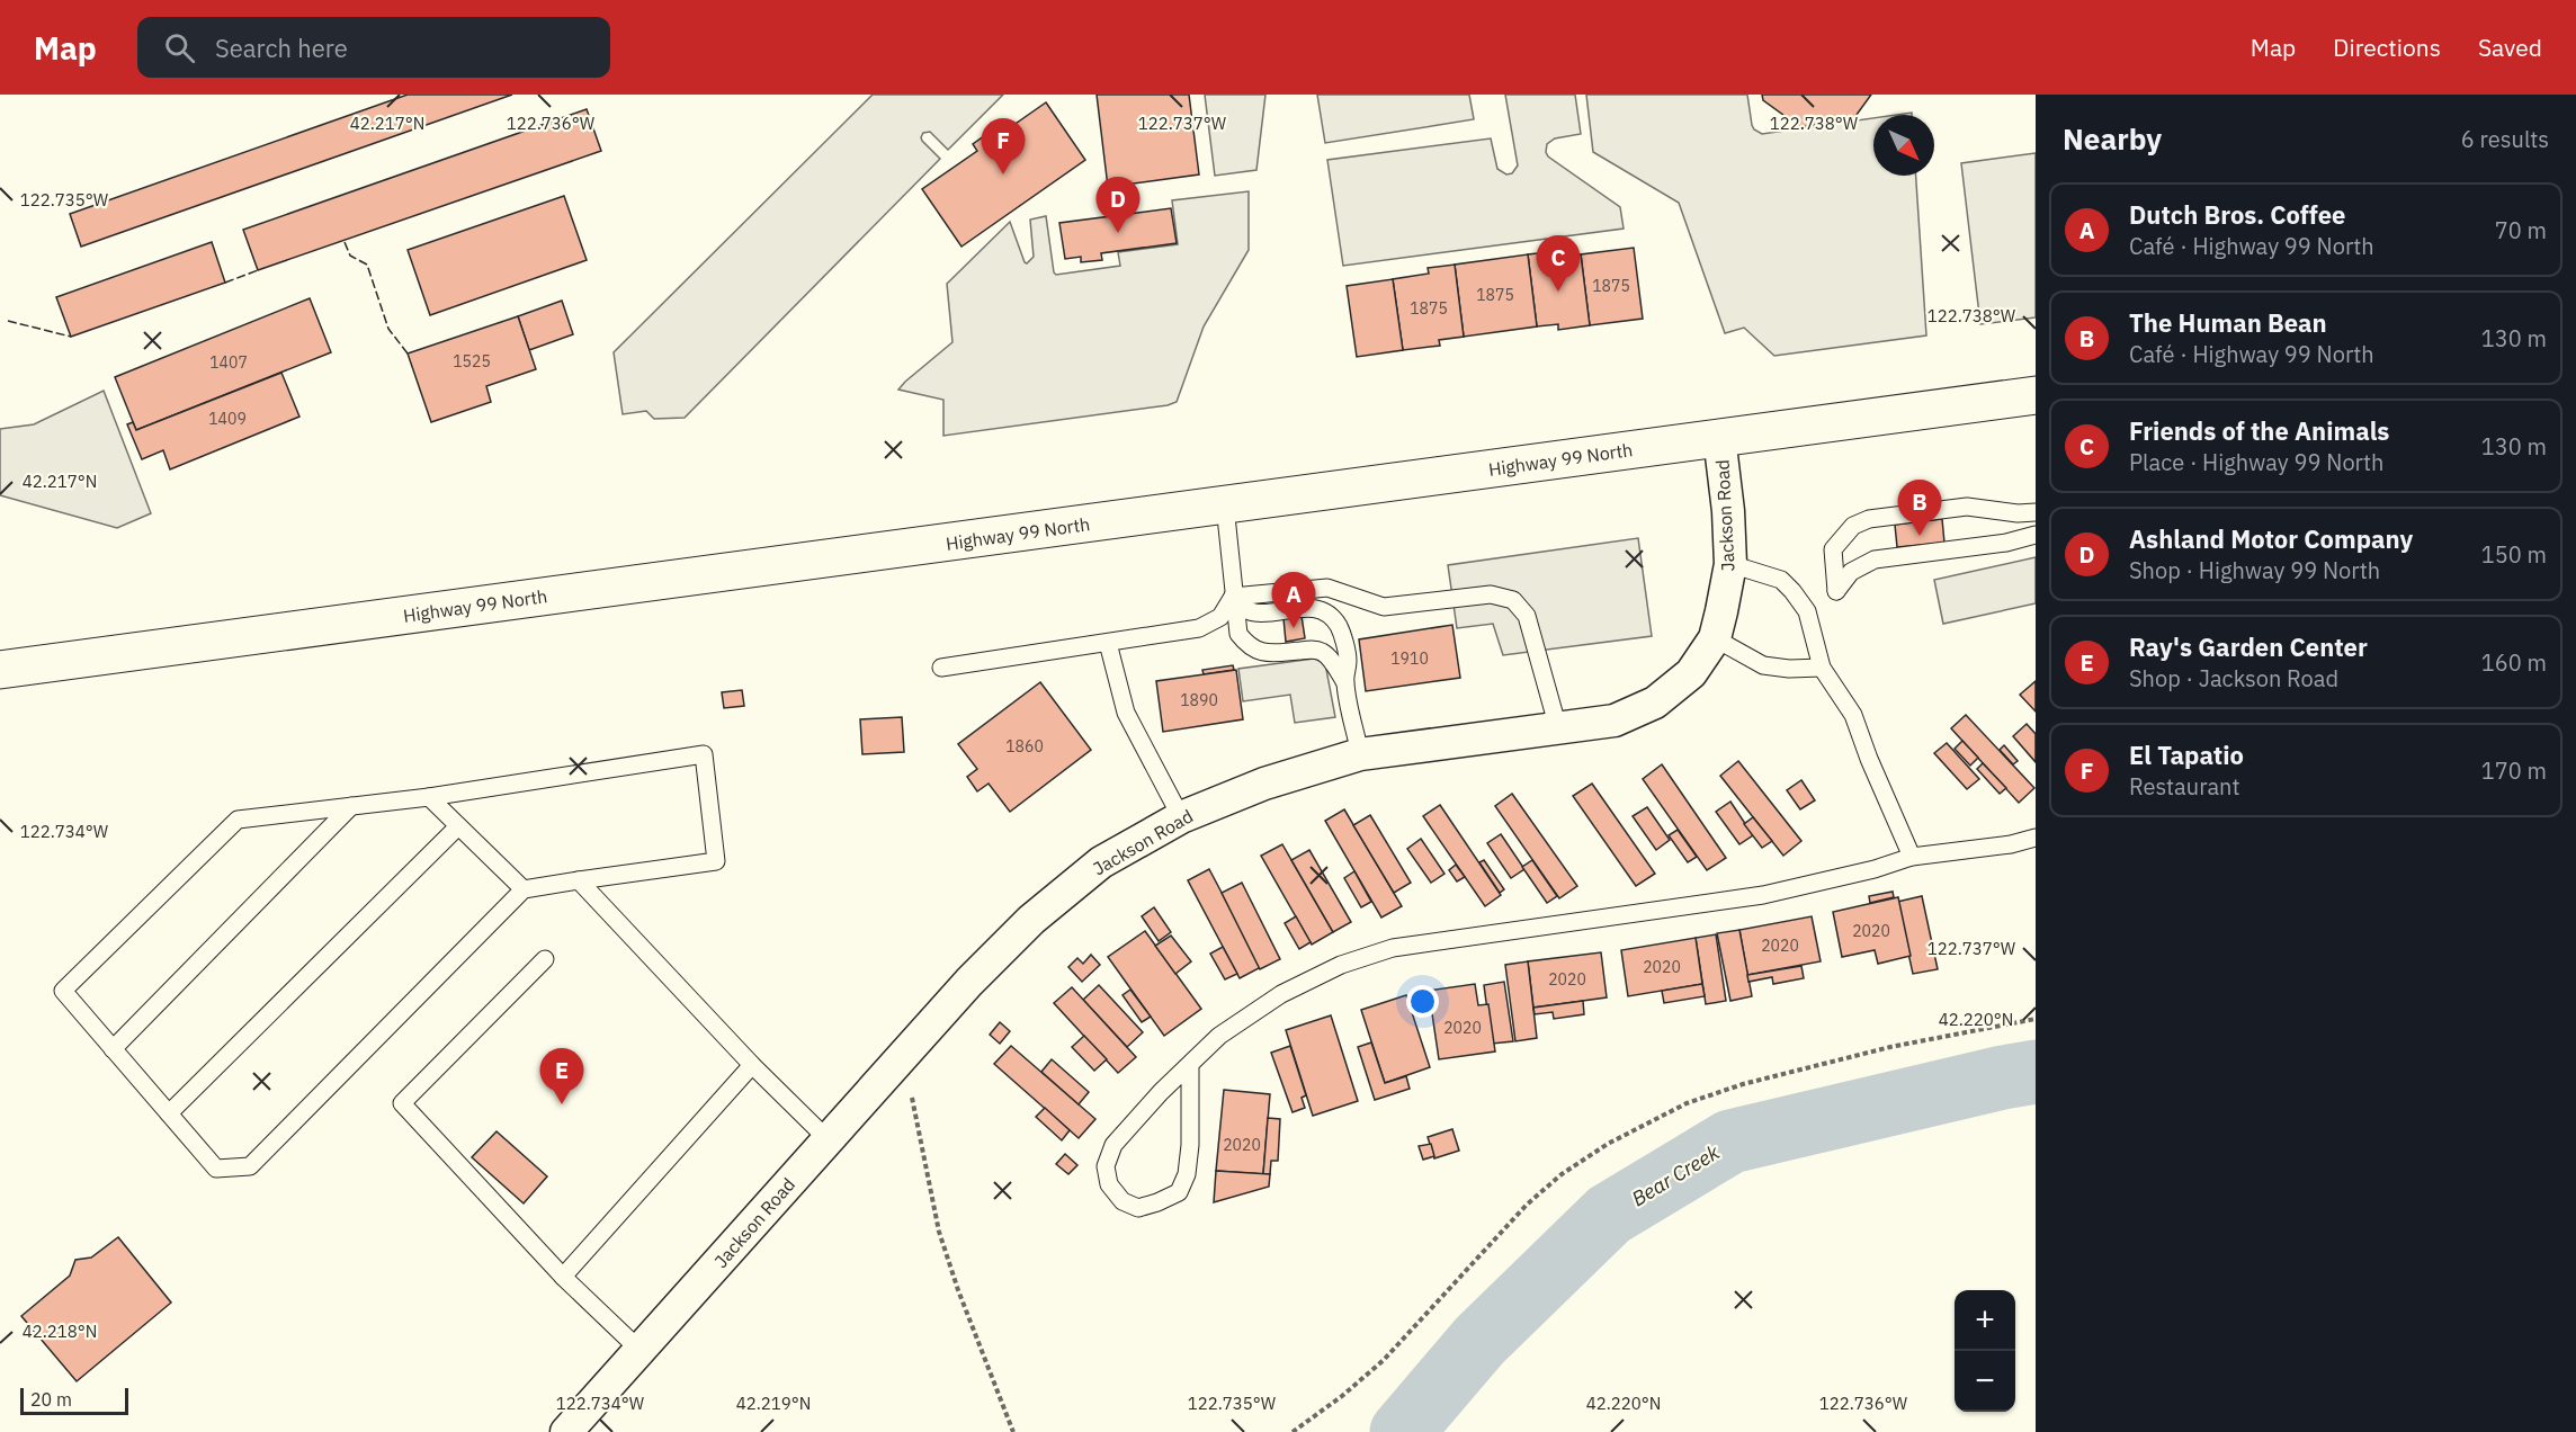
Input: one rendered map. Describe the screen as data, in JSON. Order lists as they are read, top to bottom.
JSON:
{
  "streets": {
    "main road": ["Highway 99 North"],
    "street": ["Jackson Road"]
  },
  "crossings": [
    ["Highway 99 North", "Jackson Road"]
  ],
  "water": ["Bear Creek"],
  "house_numbers": [
    "1875",
    "1875",
    "1875",
    "1525",
    "1407",
    "1409",
    "1910",
    "1890",
    "1860",
    "2020",
    "2020",
    "2020",
    "2020",
    "2020",
    "2020"
  ],
  "scale_bar": "20 m",
  "north": "bottom right",
  "page": {
    "header": "Map",
    "search": "Search here",
    "nav": ["Map", "Directions", "Saved"],
    "heading": ["Nearby", "6 results"],
    "pins": [
      "F",
      "D",
      "C",
      "B",
      "A",
      "E"
    ],
    "list": [
      {
        "mark": "A",
        "name": "Dutch Bros. Coffee",
        "note": "Café · Highway 99 North",
        "value": "70 m"
      },
      {
        "mark": "B",
        "name": "The Human Bean",
        "note": "Café · Highway 99 North",
        "value": "130 m"
      },
      {
        "mark": "C",
        "name": "Friends of the Animals",
        "note": "Place · Highway 99 North",
        "value": "130 m"
      },
      {
        "mark": "D",
        "name": "Ashland Motor Company",
        "note": "Shop · Highway 99 North",
        "value": "150 m"
      },
      {
        "mark": "E",
        "name": "Ray's Garden Center",
        "note": "Shop · Jackson Road",
        "value": "160 m"
      },
      {
        "mark": "F",
        "name": "El Tapatio",
        "note": "Restaurant",
        "value": "170 m"
      }
    ],
    "map_buttons": ["+", "−"],
    "scale": "20 m"
  },
  "coordinates": [
    "42.217°N",
    "122.736°W",
    "122.737°W",
    "122.738°W",
    "122.735°W",
    "122.734°W",
    "42.220°N",
    "42.218°N",
    "42.219°N"
  ]
}
